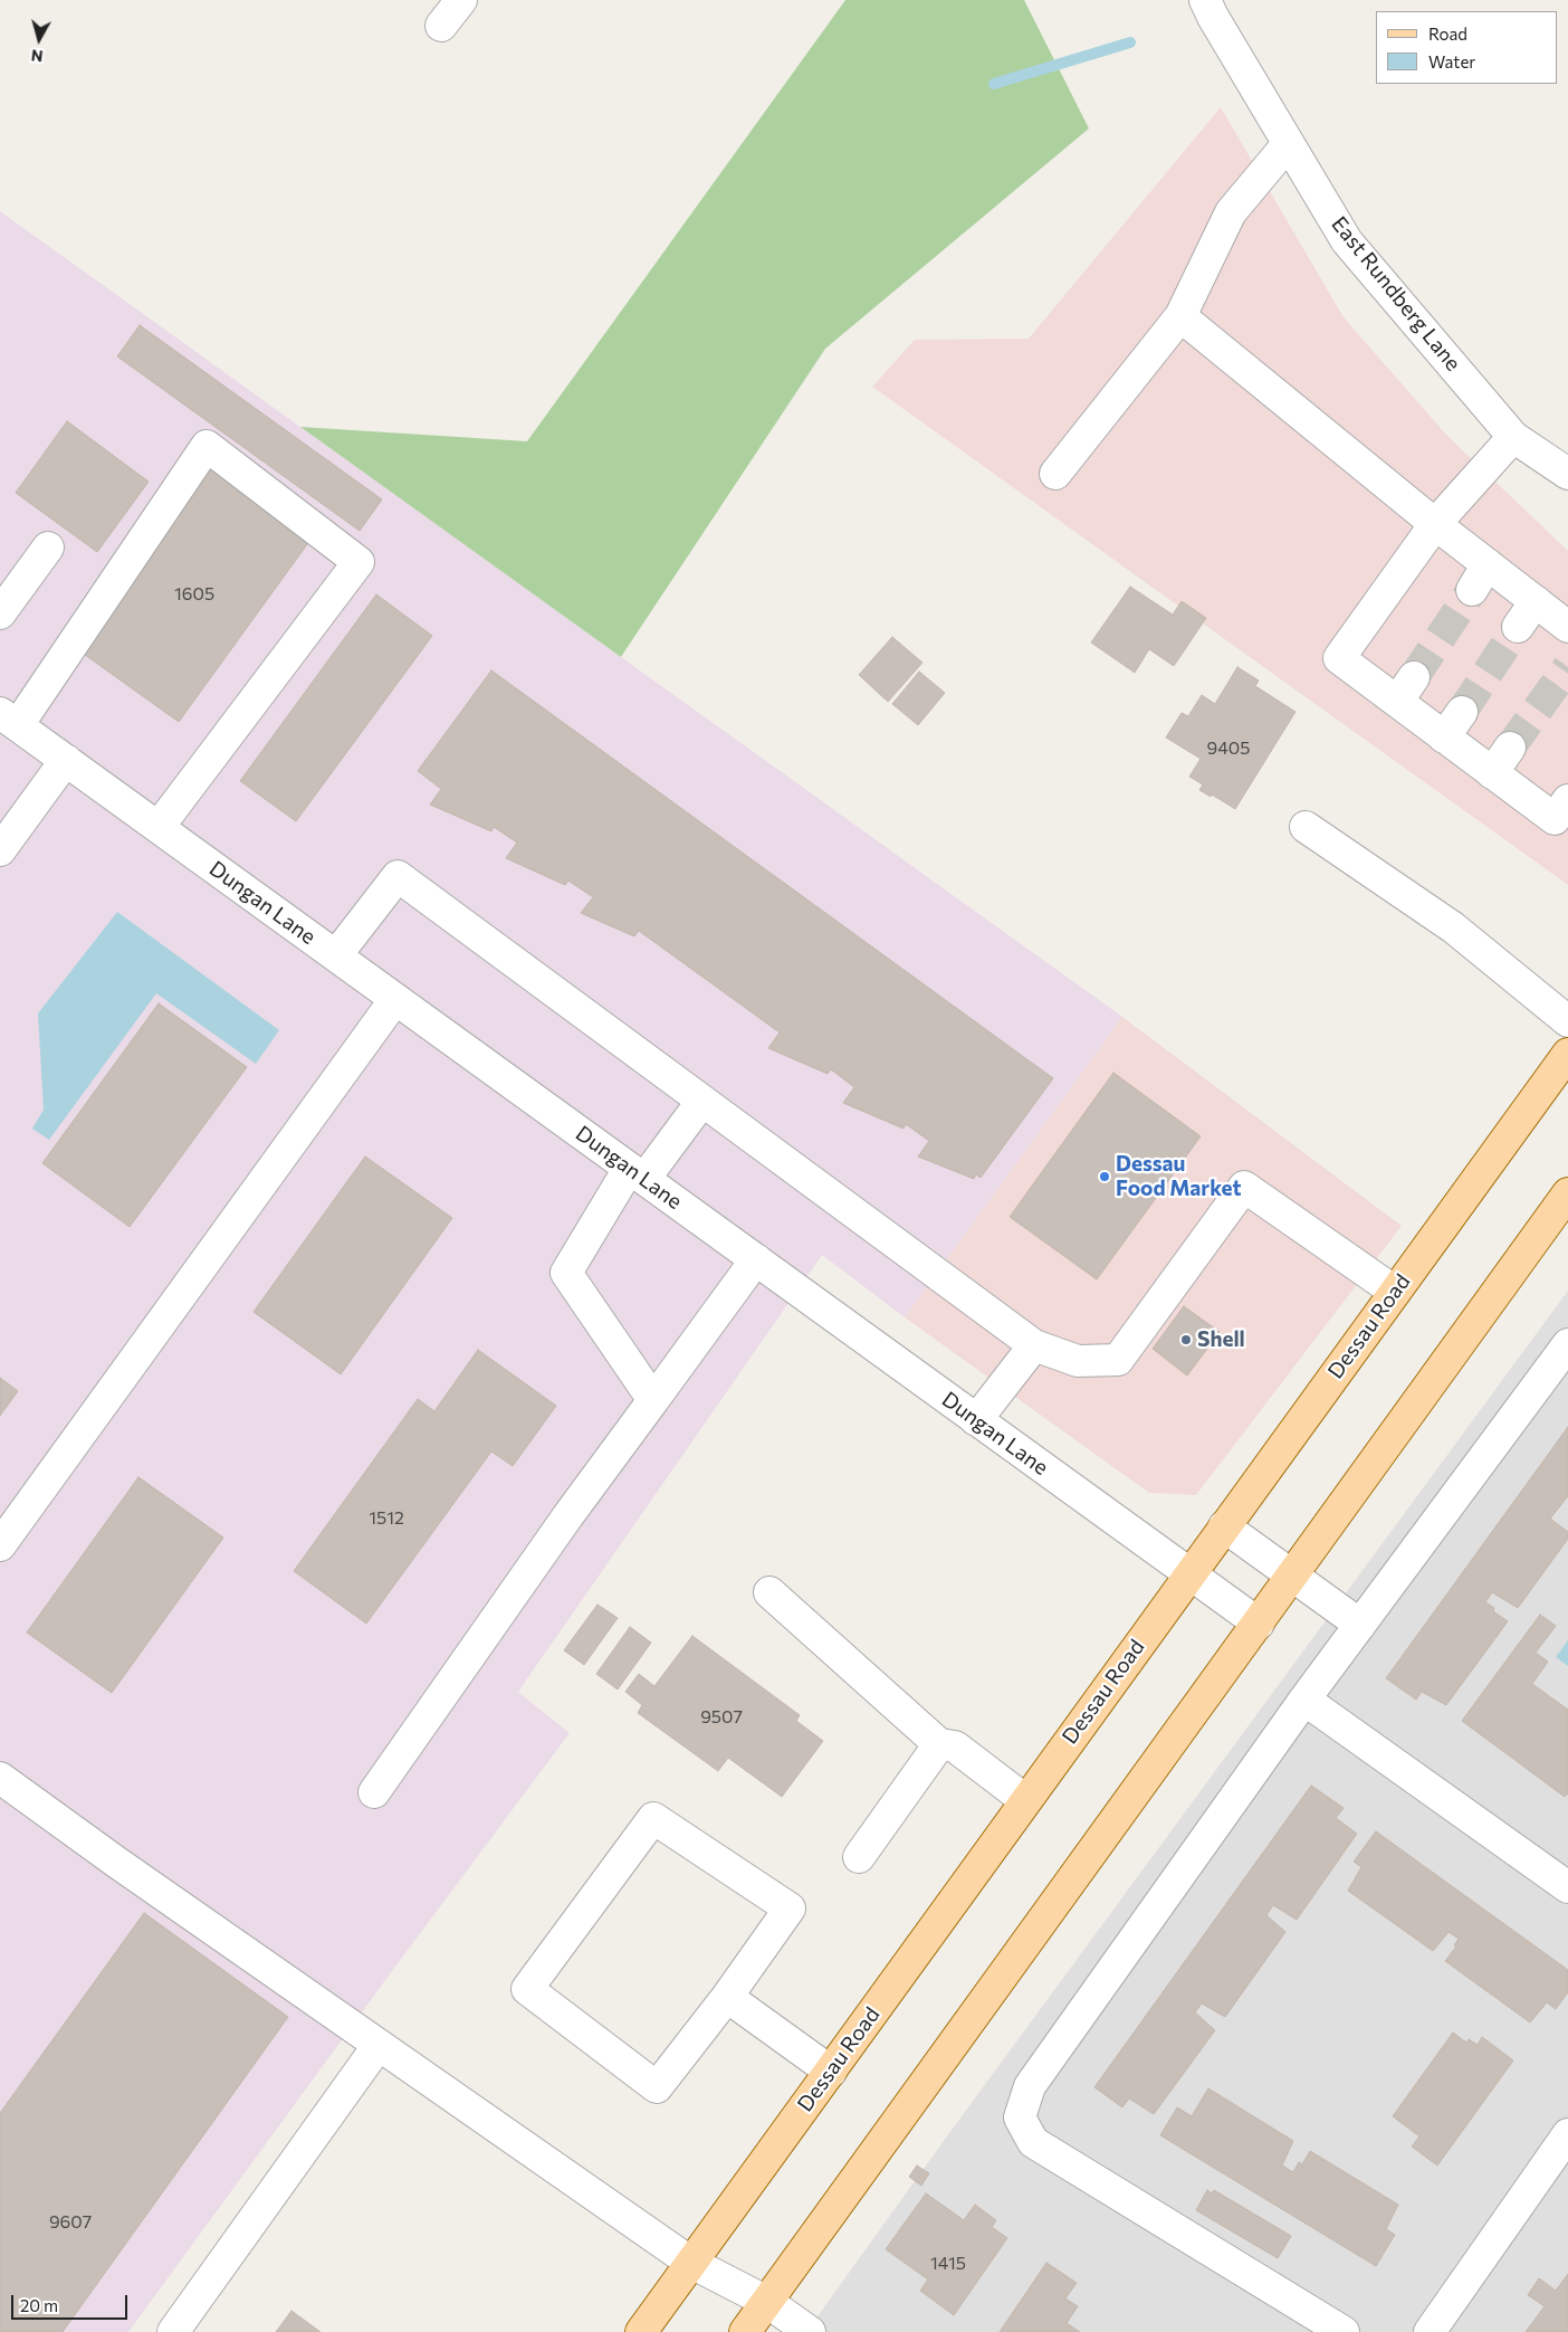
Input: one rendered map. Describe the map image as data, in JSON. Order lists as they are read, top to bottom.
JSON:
{
  "streets": {
    "main road": ["Dessau Road"],
    "street": ["East Rundberg Lane", "Dungan Lane"]
  },
  "crossings": [
    ["Dungan Lane", "Dessau Road"]
  ],
  "places": ["Dessau Food Market", "Shell"],
  "house_numbers": [
    "1605",
    "9405",
    "1512",
    "9507",
    "9607",
    "1415"
  ],
  "legend": ["Road", "Water"],
  "scale_bar": "20 m",
  "north": "bottom"
}
